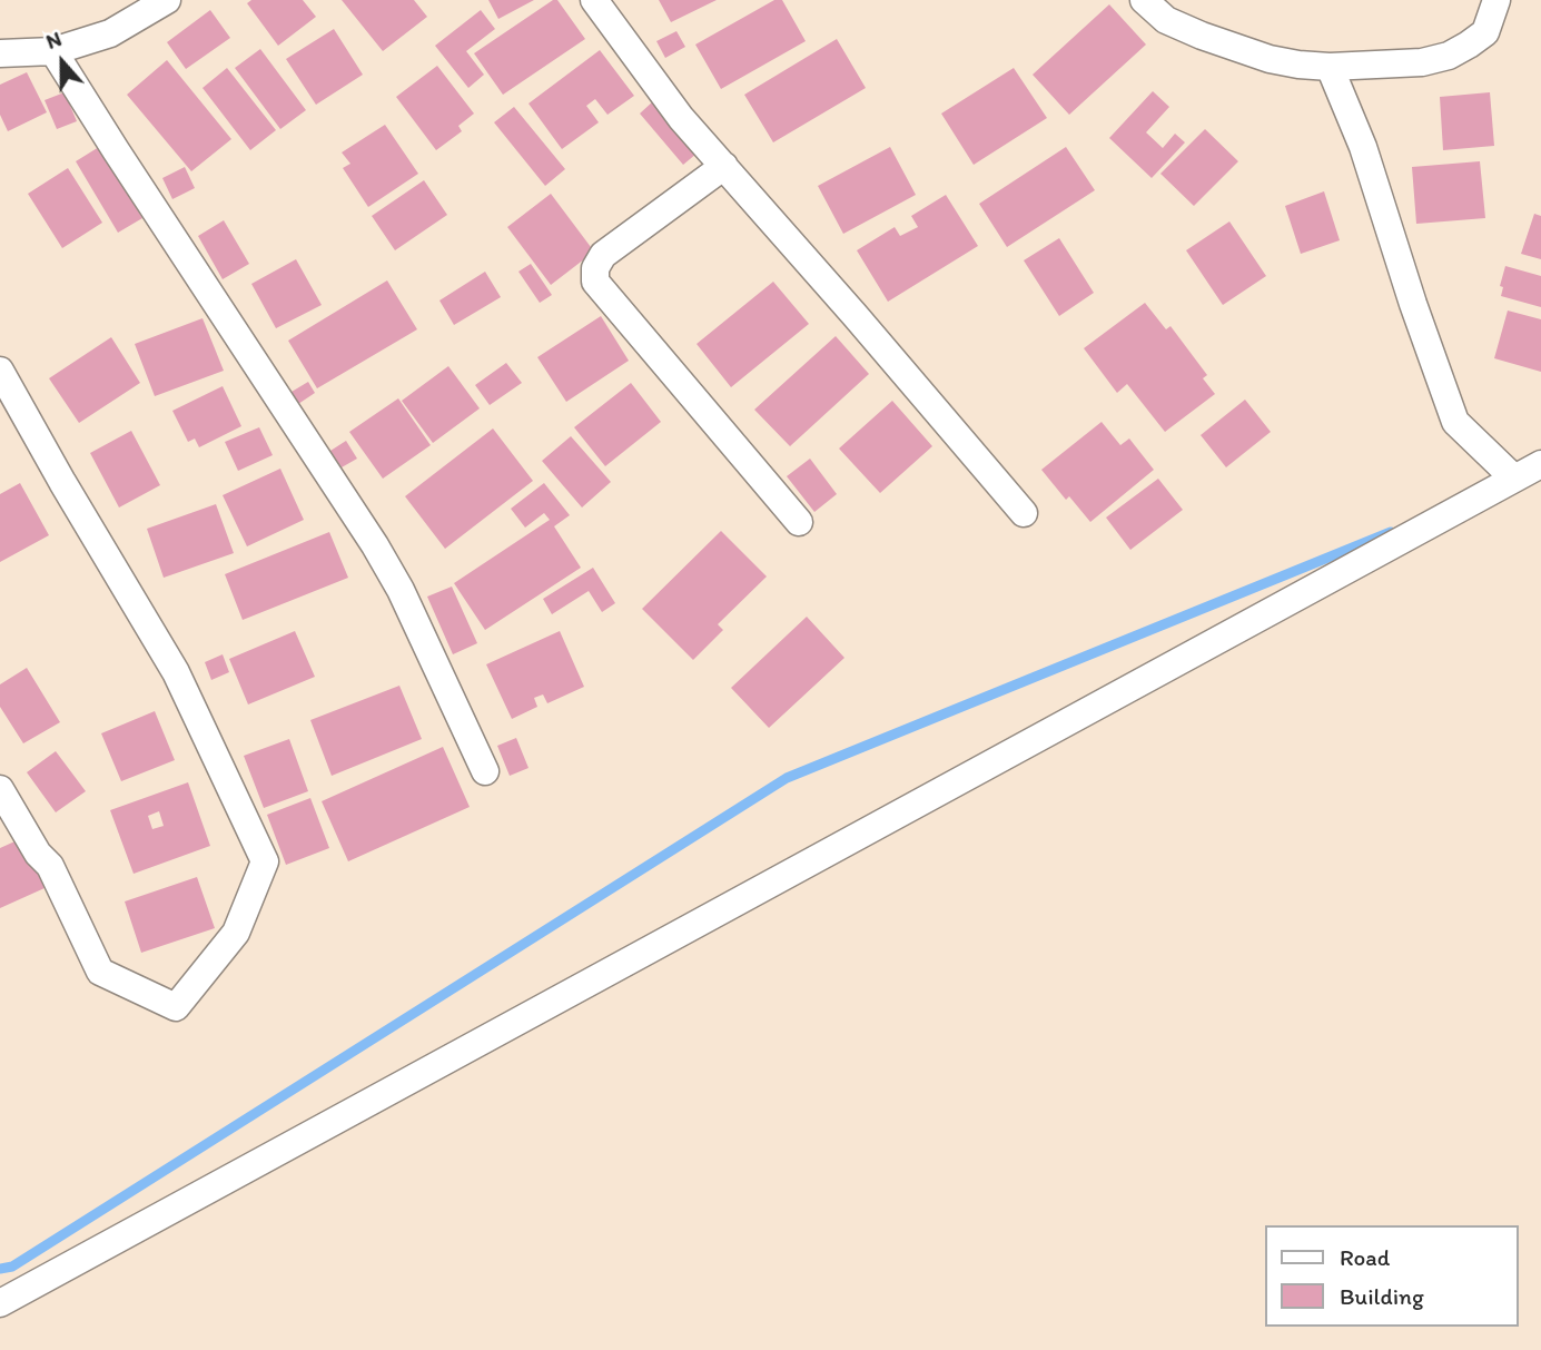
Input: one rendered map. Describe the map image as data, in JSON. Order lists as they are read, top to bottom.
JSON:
{
  "legend": ["Road", "Building"],
  "north": "top"
}
